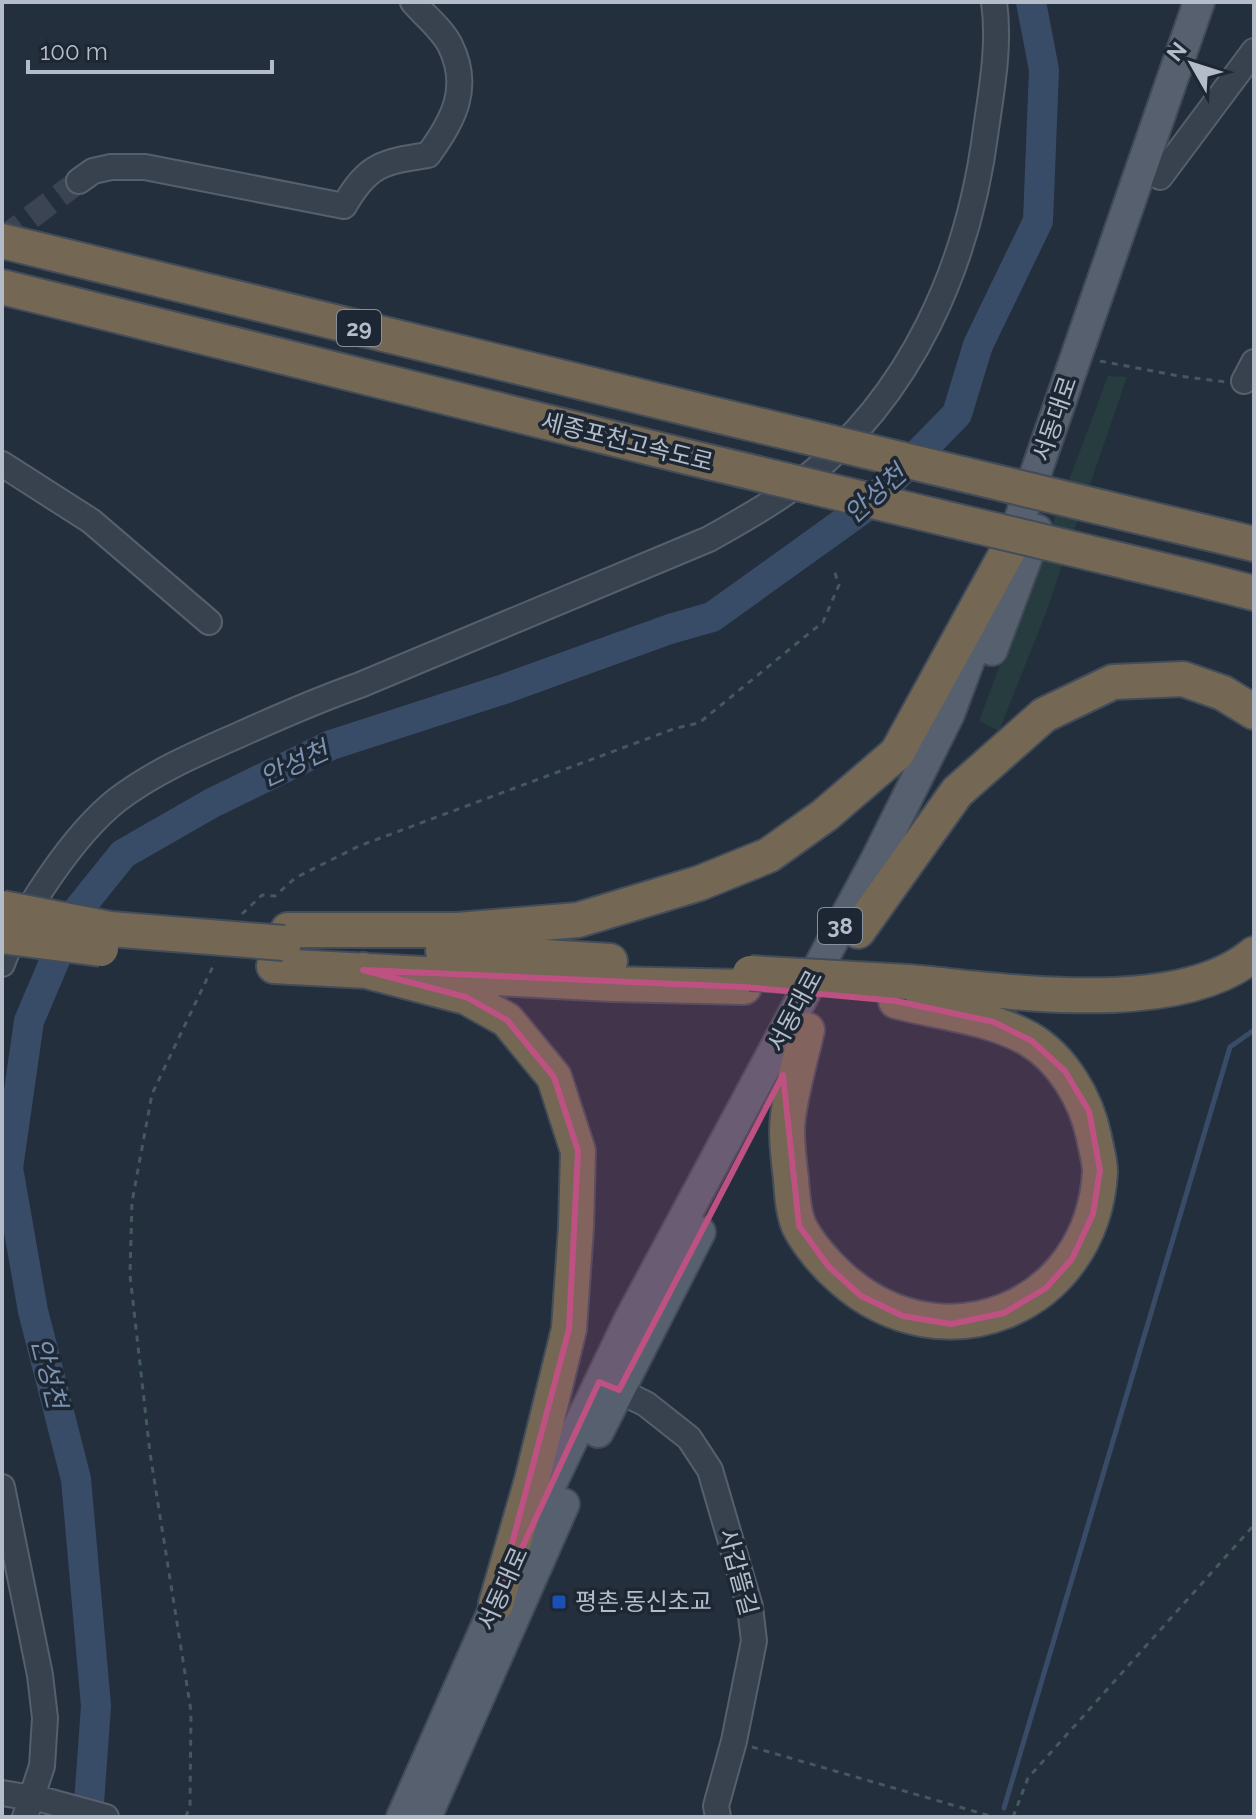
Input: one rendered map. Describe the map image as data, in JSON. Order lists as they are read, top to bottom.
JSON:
{
  "streets": {
    "highway": ["29", "세종포천고속도로"],
    "main road": ["서동대로", "38"],
    "street": ["사갑뜰길"]
  },
  "crossings": [
    ["서동대로", "사갑뜰길"]
  ],
  "water": ["안성천"],
  "places": {
    "transit": ["평촌.동신초교"]
  },
  "scale_bar": "100 m",
  "north": "top left"
}
